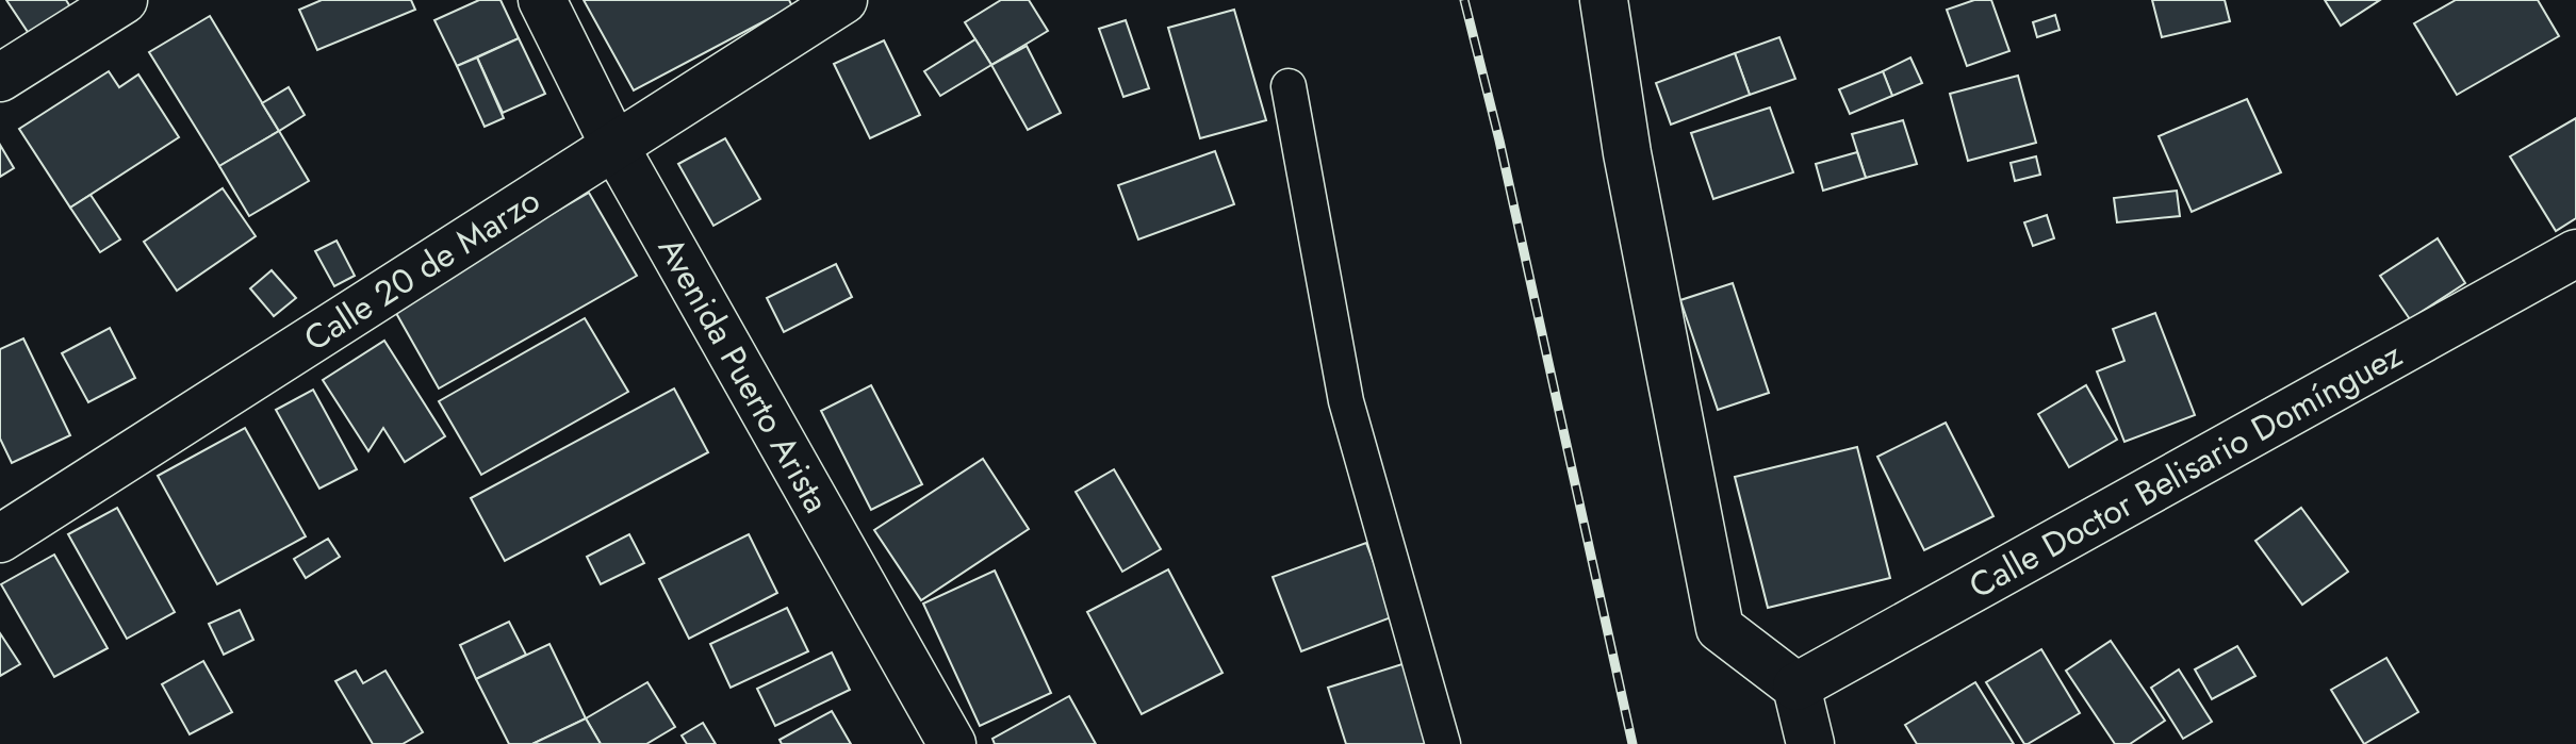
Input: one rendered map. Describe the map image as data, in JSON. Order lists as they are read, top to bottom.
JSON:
{
  "streets": {
    "street": ["Calle 20 de Marzo", "Avenida Puerto Arista", "Calle Doctor Belisario Domínguez"]
  },
  "crossings": [
    ["Calle 20 de Marzo", "Avenida Puerto Arista"]
  ]
}
